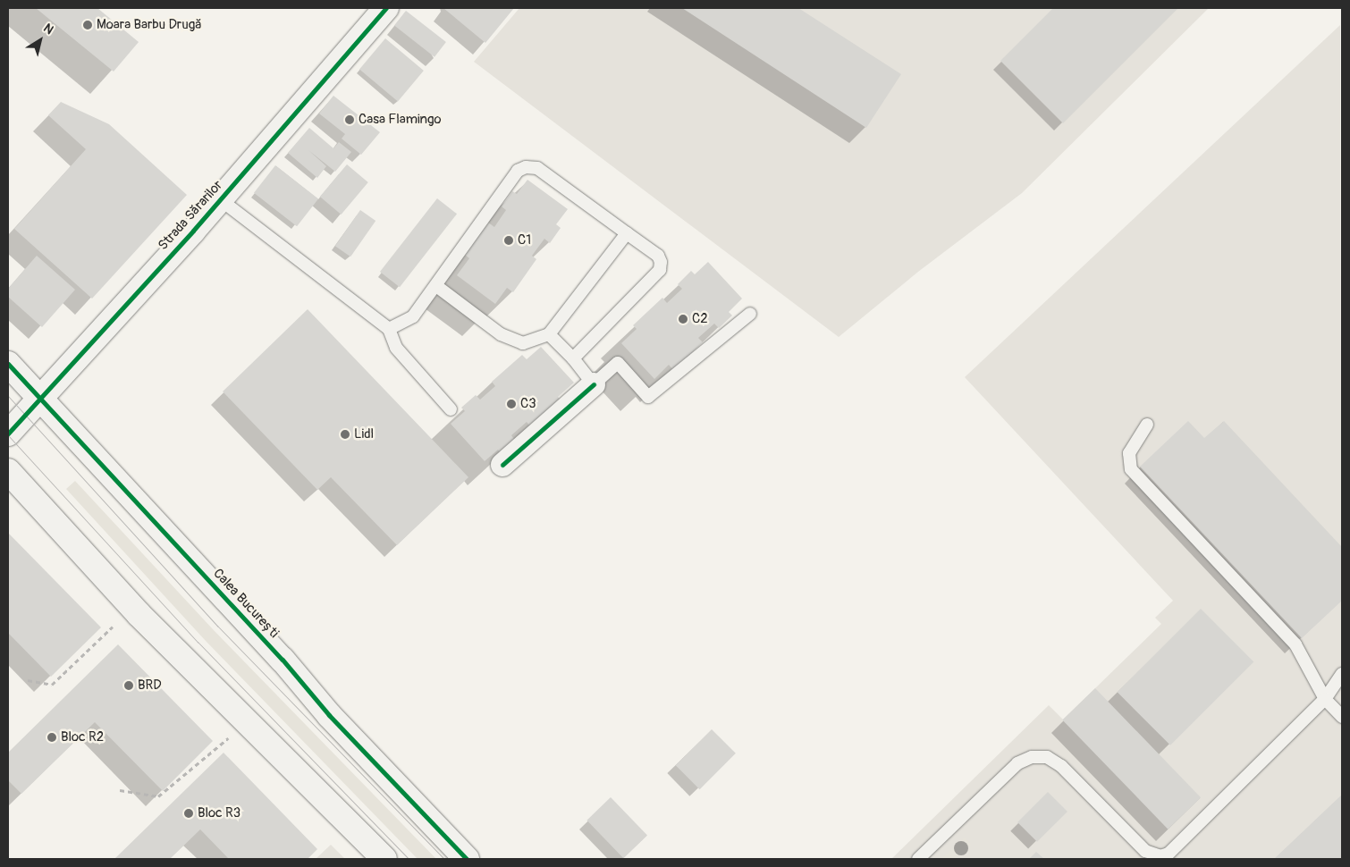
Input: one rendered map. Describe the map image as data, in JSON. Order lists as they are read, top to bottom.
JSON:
{
  "streets": {
    "main road": ["Strada Sărarilor", "Calea București"]
  },
  "crossings": [
    ["Strada Sărarilor", "Calea București"]
  ],
  "places": [
    "Moara Barbu Drugă",
    "Casa Flamingo",
    "C1",
    "C2",
    "C3",
    "Lidl",
    "BRD",
    "Bloc R2",
    "Bloc R3"
  ],
  "north": "top right"
}
